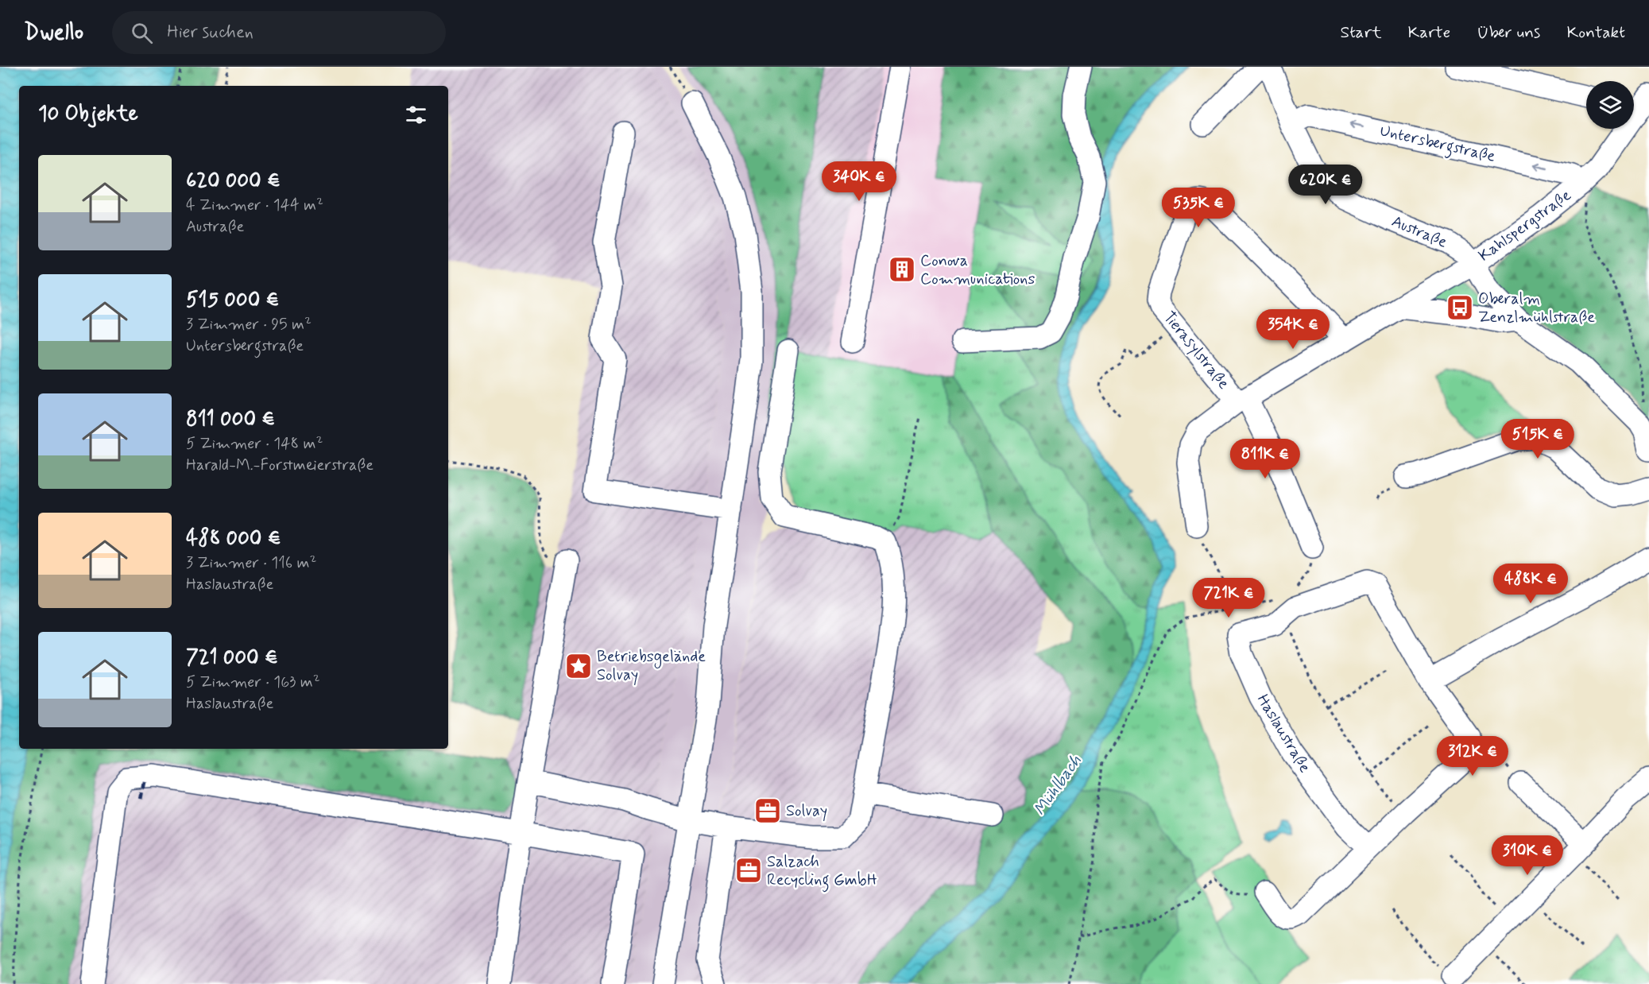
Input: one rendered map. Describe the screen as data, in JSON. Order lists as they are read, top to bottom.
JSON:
{
  "streets": {
    "street": [
      "Untersbergstraße",
      "Kahlspergstraße",
      "Austraße",
      "Tierasylstraße",
      "Haslaustraße"
    ]
  },
  "crossings": [
    ["Untersbergstraße", "Kahlspergstraße"],
    ["Untersbergstraße", "Austraße"],
    ["Kahlspergstraße", "Austraße"]
  ],
  "water": ["Mühlbach"],
  "places": {
    "building": ["Conova Communications"],
    "bus stop": ["Oberalm Zenzlmühlstraße"],
    "place": ["Betriebsgelände Solvay"],
    "office": ["Solvay", "Salzach Recycling GmbH"]
  },
  "page": {
    "header": "Dwello",
    "search": "Hier suchen",
    "nav": [
      "Start",
      "Karte",
      "Über uns",
      "Kontakt"
    ],
    "heading": "10 Objekte",
    "list": [
      {
        "name": "620 000 €",
        "note": "4 Zimmer · 144 m² · Austraße"
      },
      {
        "name": "515 000 €",
        "note": "3 Zimmer · 95 m² · Untersbergstraße"
      },
      {
        "name": "811 000 €",
        "note": "5 Zimmer · 148 m² · Harald-M.-Forstmeierstraße"
      },
      {
        "name": "488 000 €",
        "note": "3 Zimmer · 116 m² · Haslaustraße"
      },
      {
        "name": "721 000 €",
        "note": "5 Zimmer · 163 m² · Haslaustraße"
      }
    ],
    "price": [
      "340K €",
      "620K €",
      "535K €",
      "354K €",
      "515K €",
      "811K €",
      "488K €",
      "721K €",
      "312K €",
      "310K €"
    ]
  }
}
